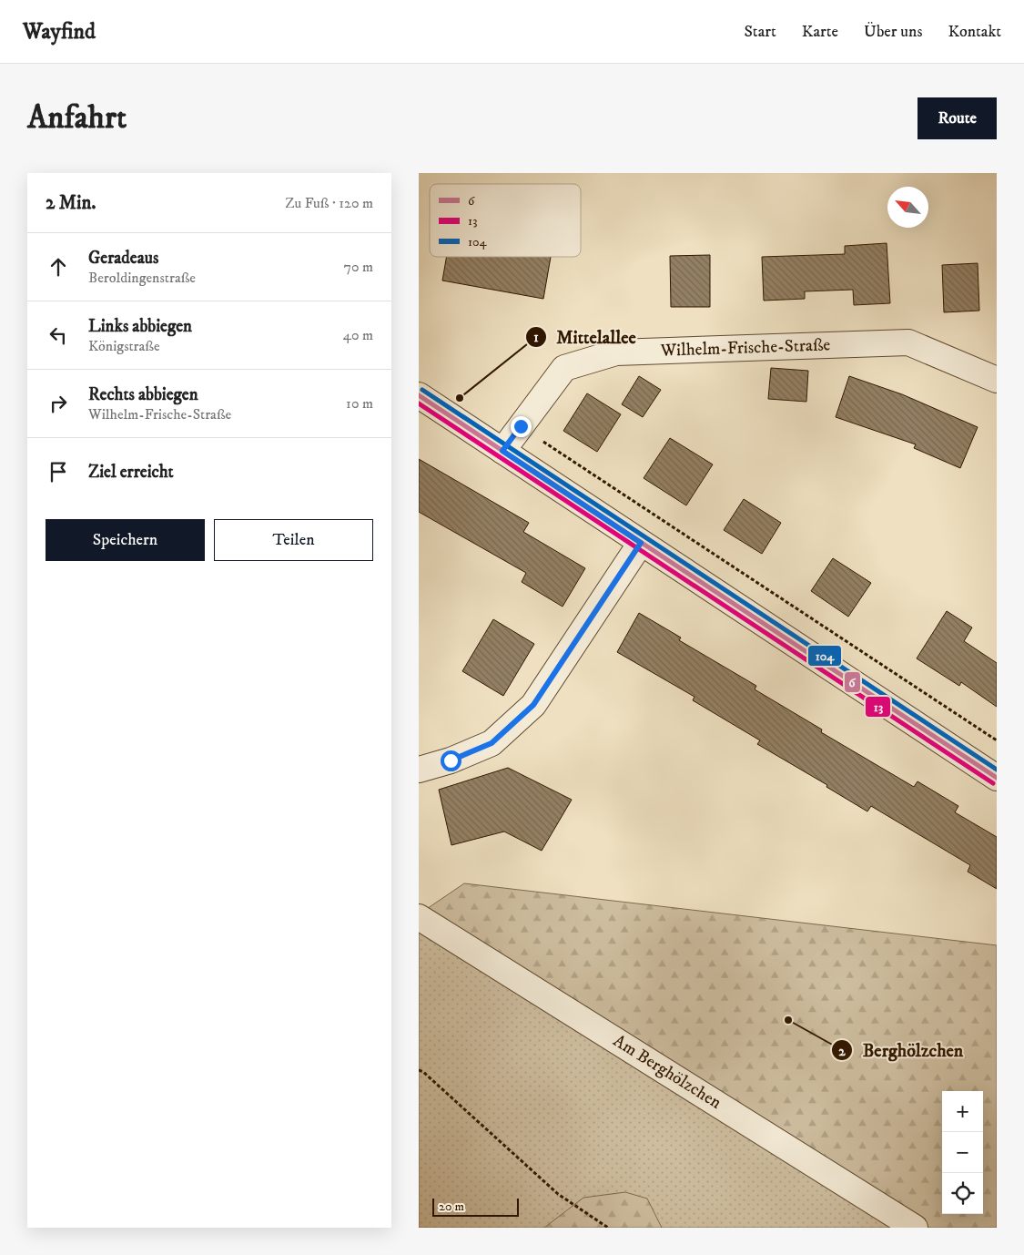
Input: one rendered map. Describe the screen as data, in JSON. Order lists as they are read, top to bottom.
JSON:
{
  "streets": {
    "street": ["Wilhelm-Frische-Straße", "Am Berghölzchen"]
  },
  "places": ["Mittelallee", "Berghölzchen"],
  "lines": ["transit line 104", "transit line 6", "transit line 13"],
  "legend": ["6", "13", "104"],
  "scale_bar": "20 m",
  "north": "top left",
  "page": {
    "header": "Wayfind",
    "nav": [
      "Start",
      "Karte",
      "Über uns",
      "Kontakt"
    ],
    "buttons": [
      "Route",
      ["Speichern", "Teilen"]
    ],
    "title": "Anfahrt",
    "heading": ["2 Min.", "Zu Fuß · 120 m"],
    "list": [
      ["Geradeaus", "Beroldingenstraße", "70 m"],
      ["Links abbiegen", "Königstraße", "40 m"],
      ["Rechts abbiegen", "Wilhelm-Frische-Straße", "10 m"],
      "Ziel erreicht"
    ],
    "map_buttons": ["+", "−"],
    "scale": "20 m"
  }
}
